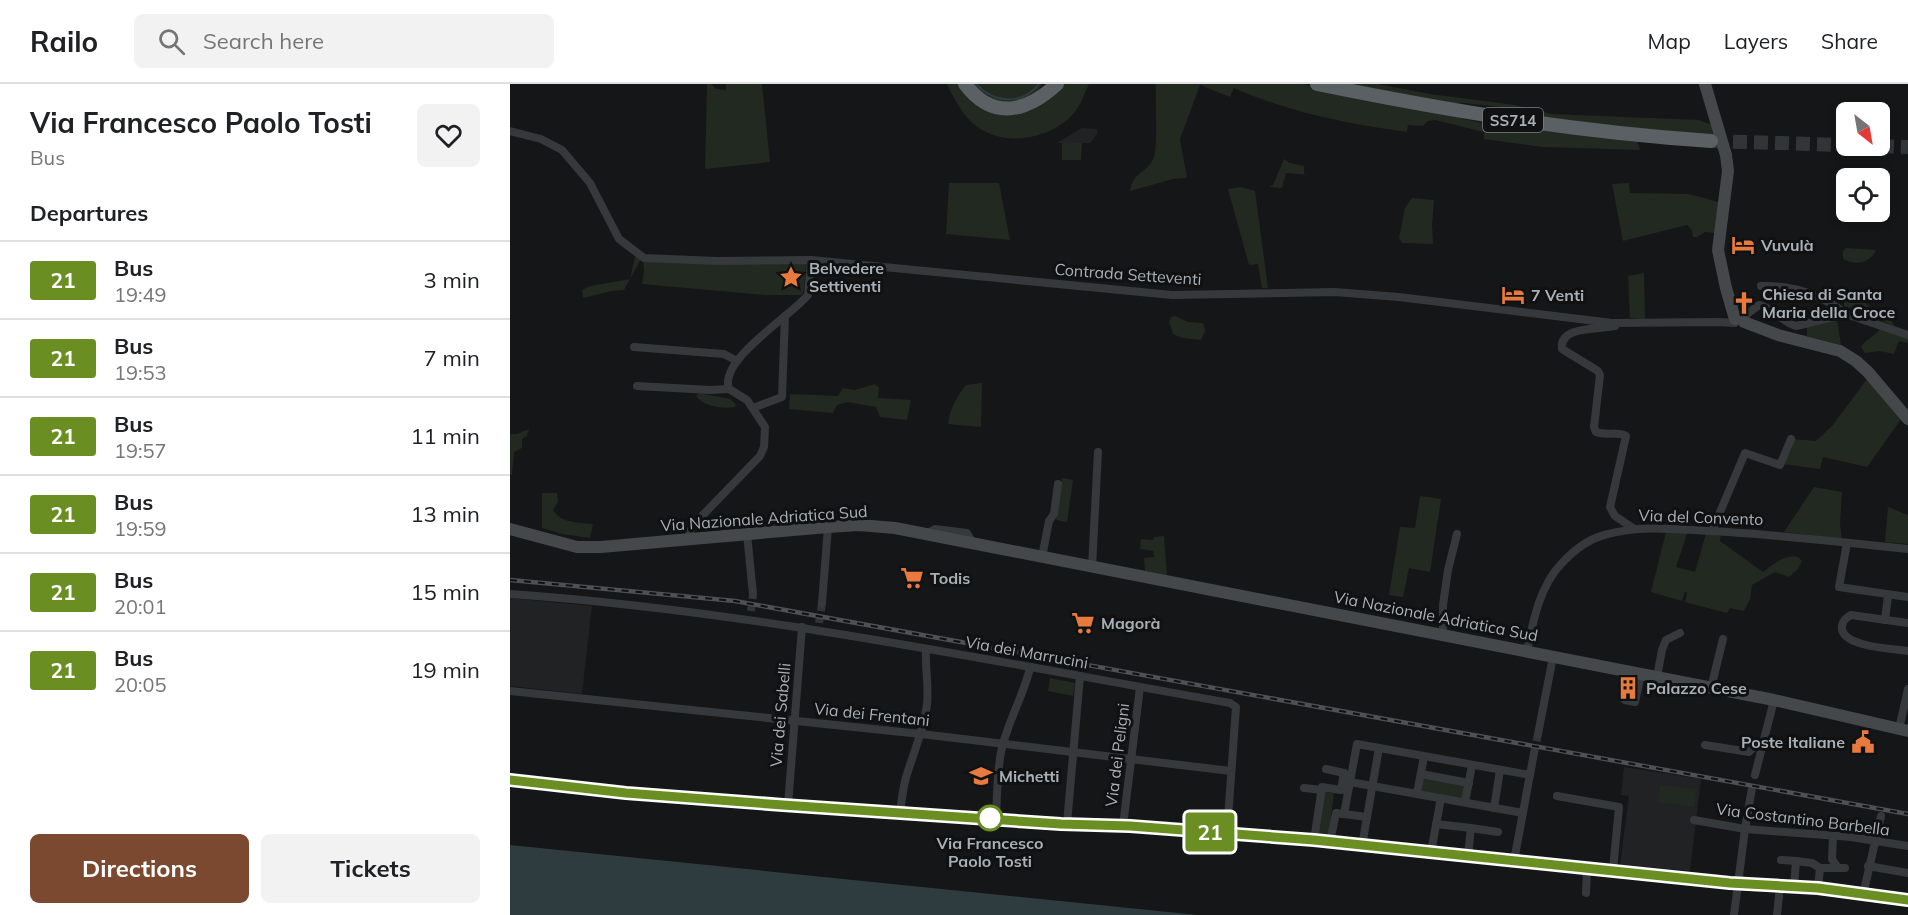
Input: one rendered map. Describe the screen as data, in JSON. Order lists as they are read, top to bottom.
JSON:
{
  "streets": {
    "highway": ["SS714"],
    "main road": ["Via Nazionale Adriatica Sud"],
    "street": [
      "Contrada Setteventi",
      "Via del Convento",
      "Via dei Marrucini",
      "Via dei Frentani",
      "Via dei Sabelli",
      "Via dei Peligni",
      "Via Costantino Barbella"
    ]
  },
  "crossings": [
    ["Via del Convento", "Via Nazionale Adriatica Sud"],
    ["Via dei Marrucini", "Via dei Frentani"],
    ["Via dei Marrucini", "Via dei Sabelli"],
    ["Via dei Marrucini", "Via dei Peligni"],
    ["Via dei Frentani", "Via dei Sabelli"],
    ["Via dei Frentani", "Via dei Peligni"]
  ],
  "places": {
    "hotel": ["Vuvulà", "7 Venti"],
    "place": ["Belvedere Settiventi"],
    "church": ["Chiesa di Santa Maria della Croce"],
    "supermarket": ["Todis", "Magorà"],
    "building": ["Palazzo Cese"],
    "public building": ["Poste Italiane"],
    "school or university": ["Michetti"],
    "other": ["Via Francesco Paolo Tosti"]
  },
  "lines": ["bus line 21"],
  "north": "bottom right",
  "page": {
    "header": "Railo",
    "search": "Search here",
    "nav": ["Map", "Layers", "Share"],
    "heading": [
      ["Via Francesco Paolo Tosti", "Bus"],
      "Departures"
    ],
    "on_map": "21",
    "list": [
      {
        "mark": "21",
        "name": "Bus",
        "note": "19:49",
        "value": "3 min"
      },
      {
        "mark": "21",
        "name": "Bus",
        "note": "19:53",
        "value": "7 min"
      },
      {
        "mark": "21",
        "name": "Bus",
        "note": "19:57",
        "value": "11 min"
      },
      {
        "mark": "21",
        "name": "Bus",
        "note": "19:59",
        "value": "13 min"
      },
      {
        "mark": "21",
        "name": "Bus",
        "note": "20:01",
        "value": "15 min"
      },
      {
        "mark": "21",
        "name": "Bus",
        "note": "20:05",
        "value": "19 min"
      }
    ],
    "buttons": ["Directions", "Tickets"]
  }
}
